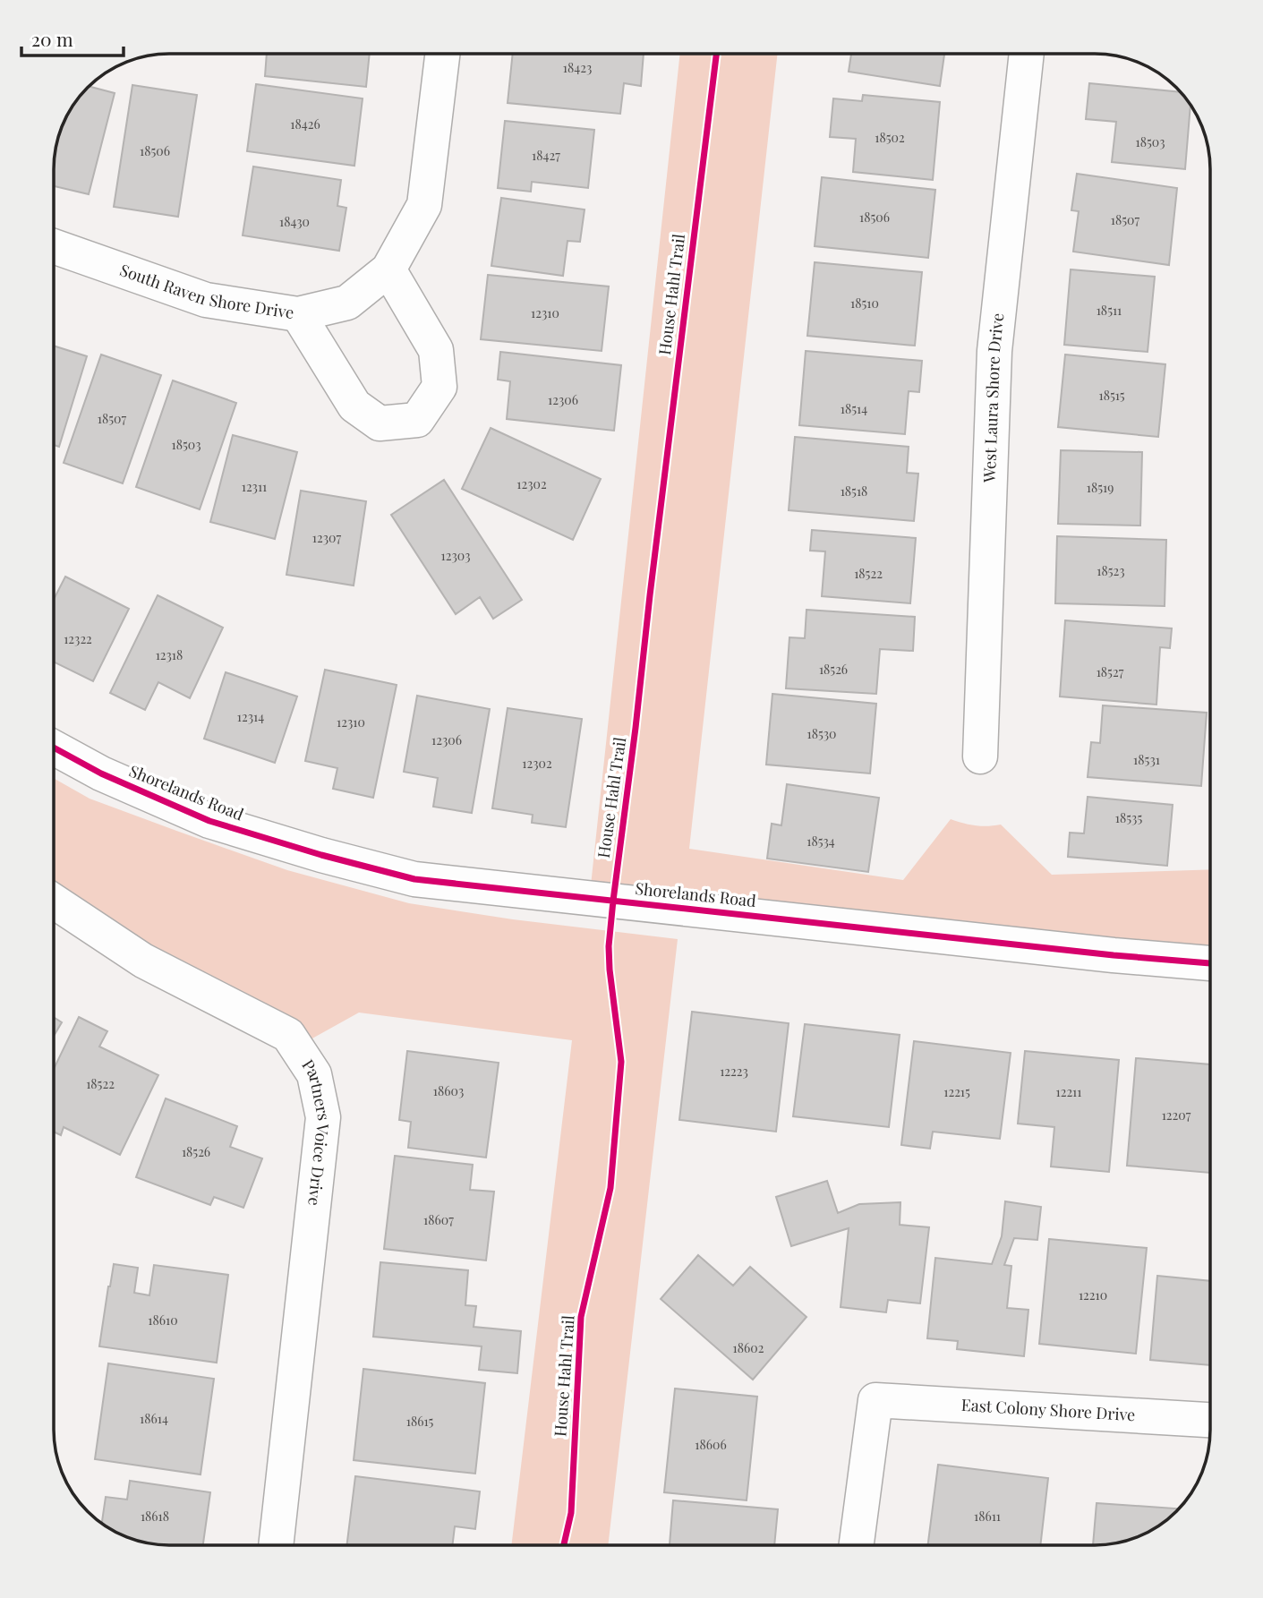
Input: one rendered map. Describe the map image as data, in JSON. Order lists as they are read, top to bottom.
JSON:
{
  "streets": {
    "street": [
      "South Raven Shore Drive",
      "West Laura Shore Drive",
      "Shorelands Road",
      "Partners Voice Drive",
      "East Colony Shore Drive"
    ],
    "cycle path": ["House Hahl Trail"]
  },
  "house_numbers": [
    "18423",
    "18426",
    "18502",
    "18503",
    "18506",
    "18427",
    "18506",
    "18507",
    "18430",
    "18510",
    "18511",
    "12310",
    "18515",
    "12306",
    "18514",
    "18507",
    "18503",
    "12302",
    "12311",
    "18519",
    "18518",
    "12307",
    "12303",
    "18523",
    "18522",
    "12322",
    "12318",
    "18526",
    "18527",
    "12314",
    "12310",
    "18530",
    "12306",
    "18531",
    "12302",
    "18535",
    "18534",
    "12223",
    "18522",
    "18603",
    "12215",
    "12211",
    "12207",
    "18526",
    "18607",
    "12210",
    "18610",
    "18602",
    "18614",
    "18615",
    "18606",
    "18618",
    "18611"
  ],
  "scale_bar": "20 m"
}
